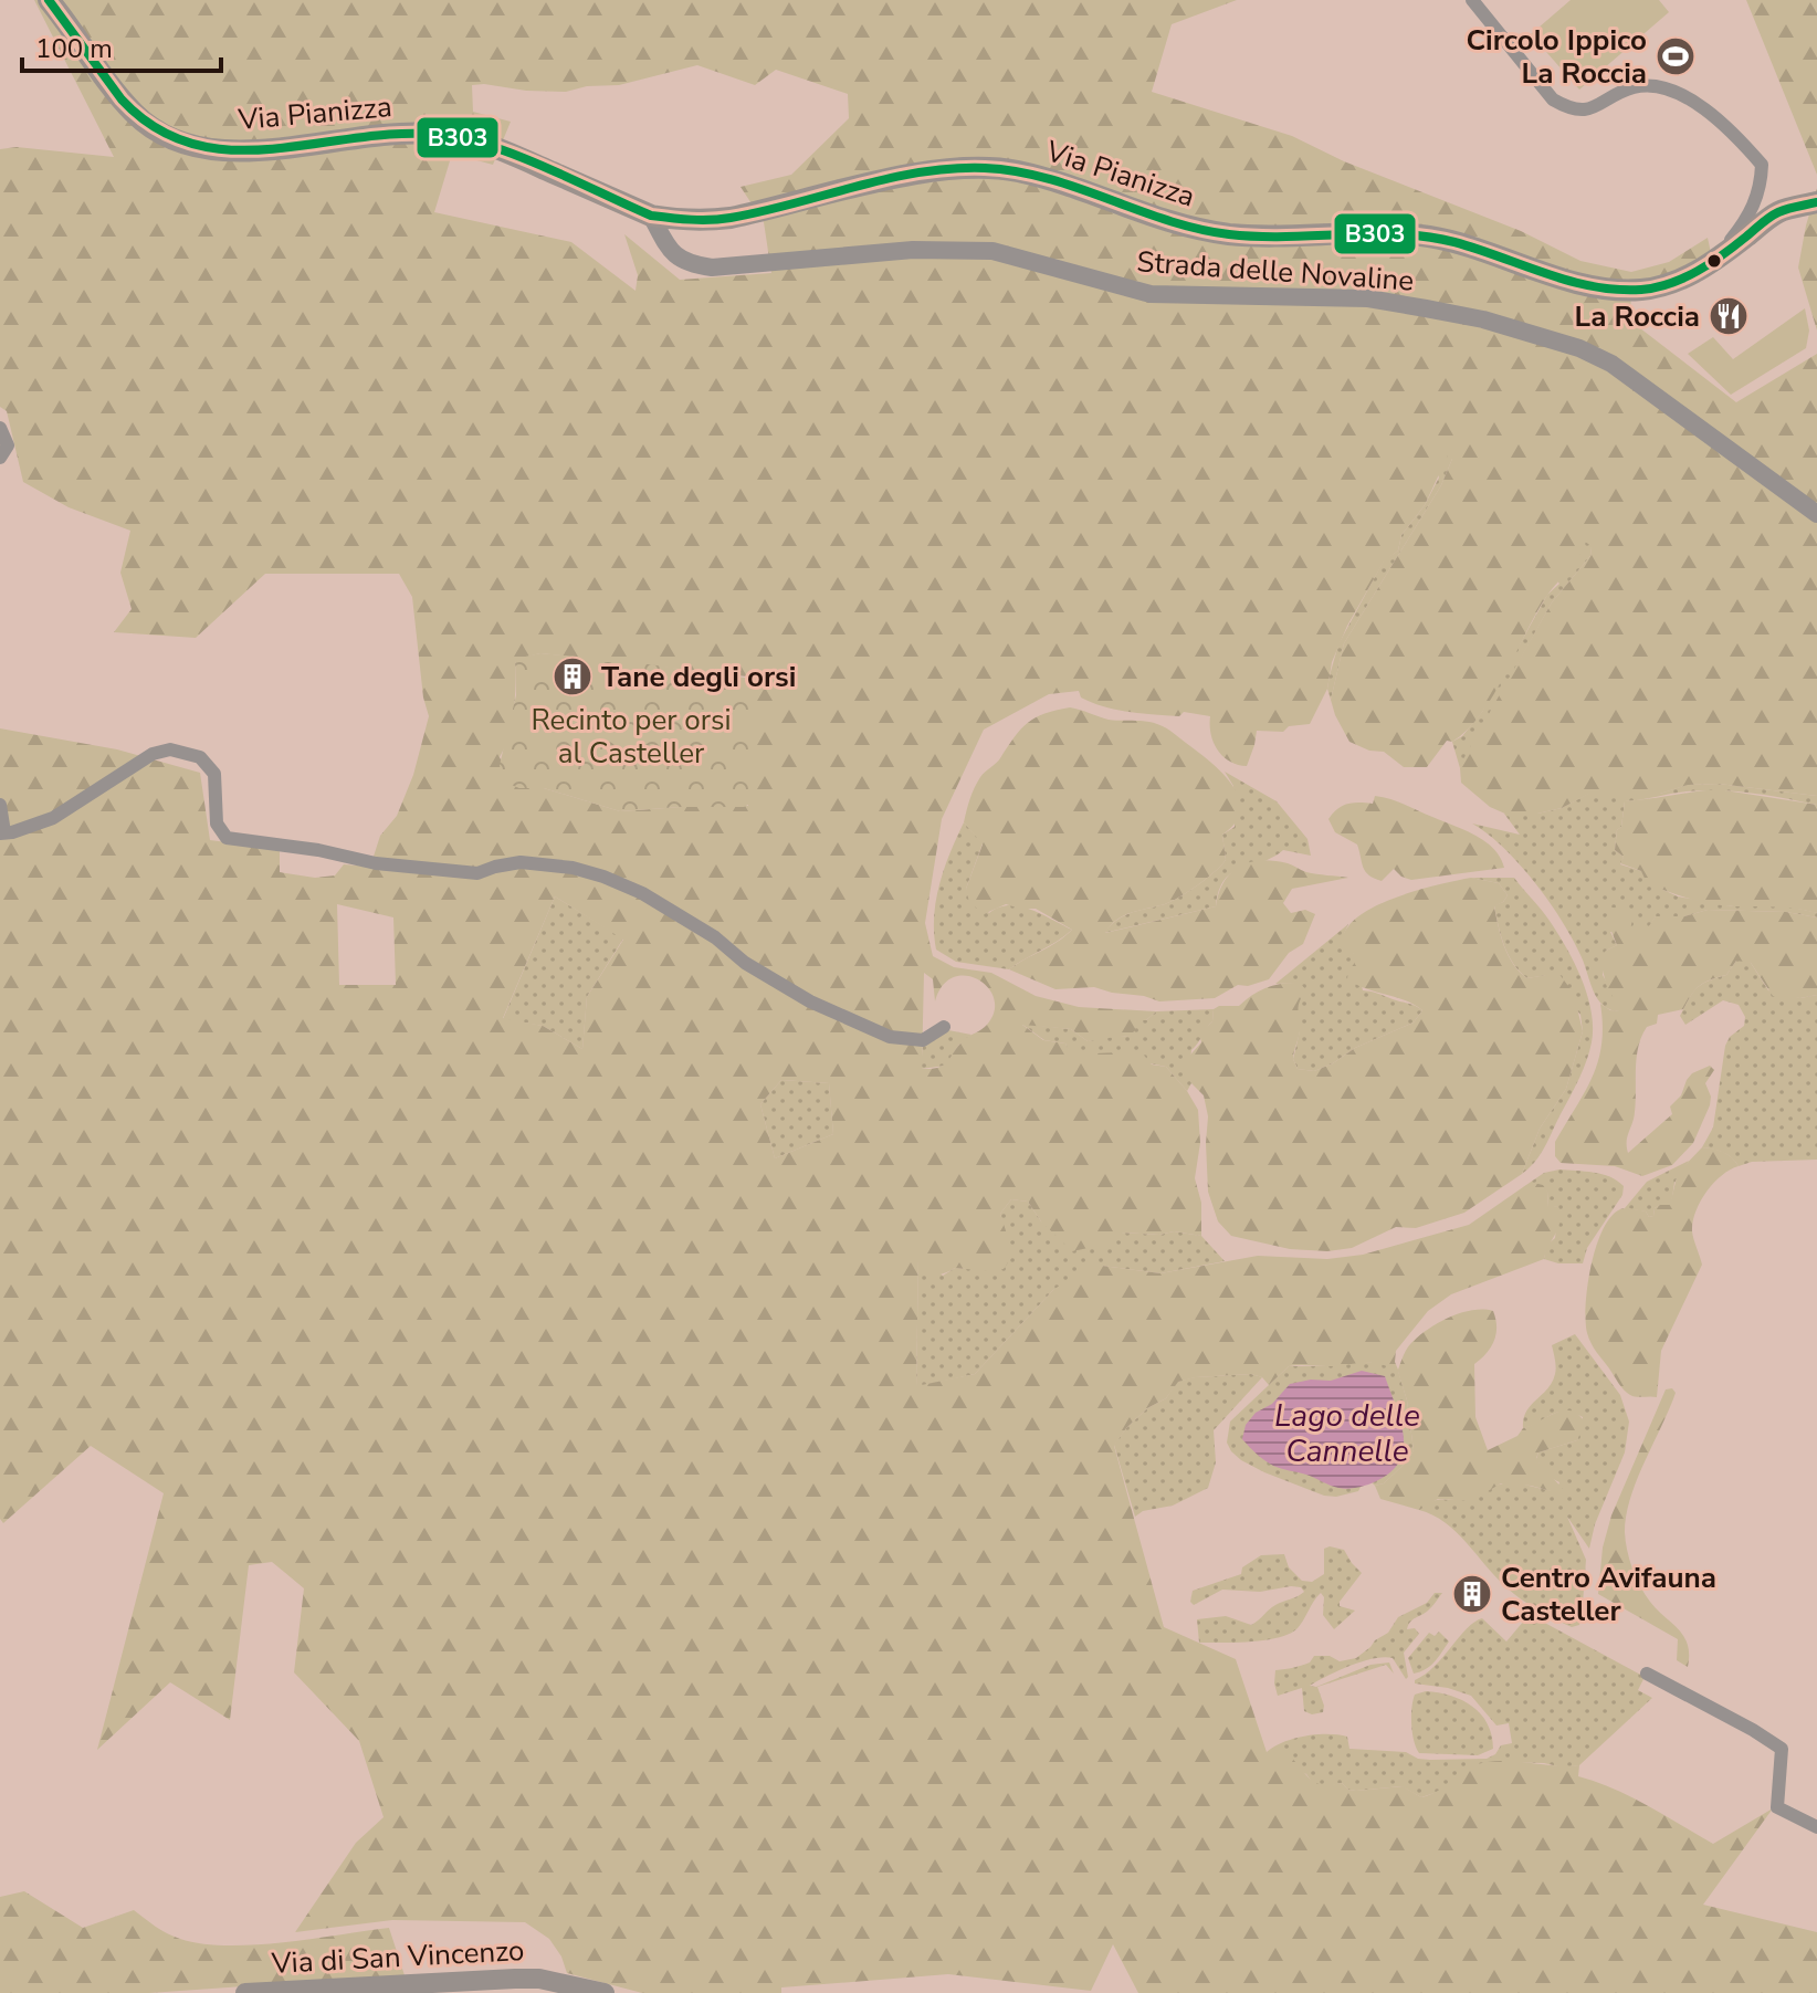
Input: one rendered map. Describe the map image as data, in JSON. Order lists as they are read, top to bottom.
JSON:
{
  "streets": {
    "main road": ["Via Pianizza", "Via di San Vincenzo"],
    "street": ["Strada delle Novaline"]
  },
  "crossings": [
    ["Via Pianizza", "Strada delle Novaline"]
  ],
  "water": ["Lago delle Cannelle"],
  "parks": ["Recinto per orsi al Casteller"],
  "places": {
    "sports": ["Circolo Ippico La Roccia"],
    "restaurant": ["La Roccia"],
    "building": ["Tane degli orsi", "Centro Avifauna Casteller"]
  },
  "lines": ["transit line B303"],
  "scale_bar": "100 m"
}
